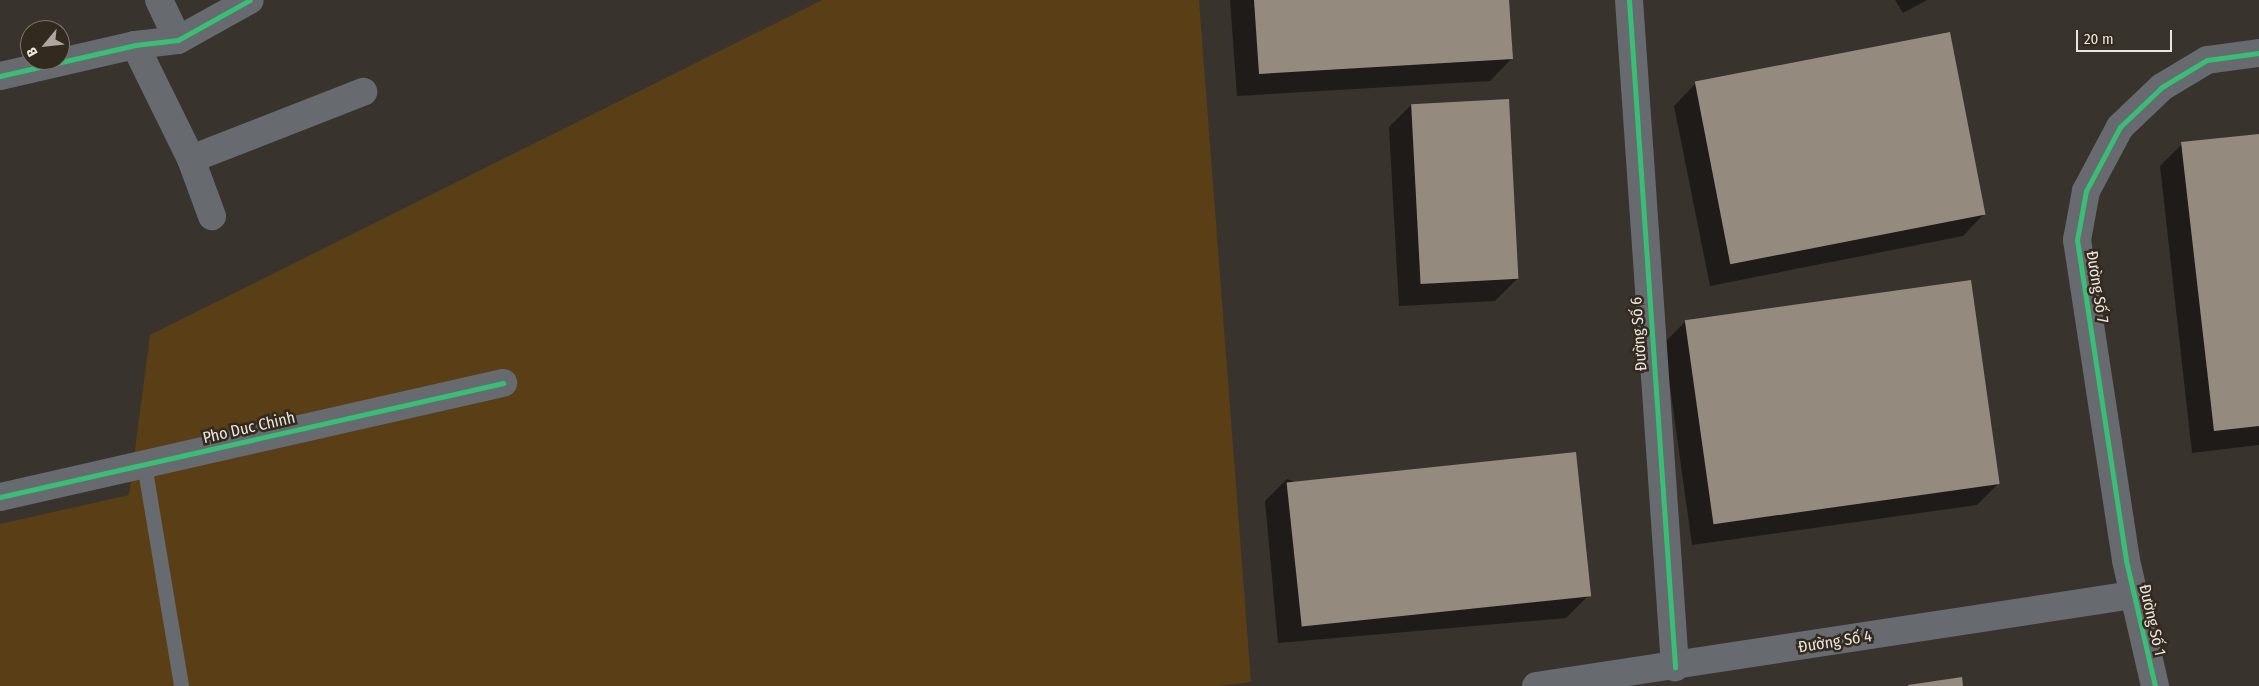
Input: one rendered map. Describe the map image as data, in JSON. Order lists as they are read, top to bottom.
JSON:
{
  "streets": {
    "street": [
      "Đường Số 7",
      "Đường Số 6",
      "Pho Duc Chinh",
      "Đường Số 1",
      "Đường Số 4"
    ]
  },
  "crossings": [
    ["Đường Số 7", "Đường Số 1"],
    ["Đường Số 6", "Đường Số 4"],
    ["Đường Số 1", "Đường Số 4"]
  ],
  "scale_bar": "20 m",
  "north": "bottom left"
}
